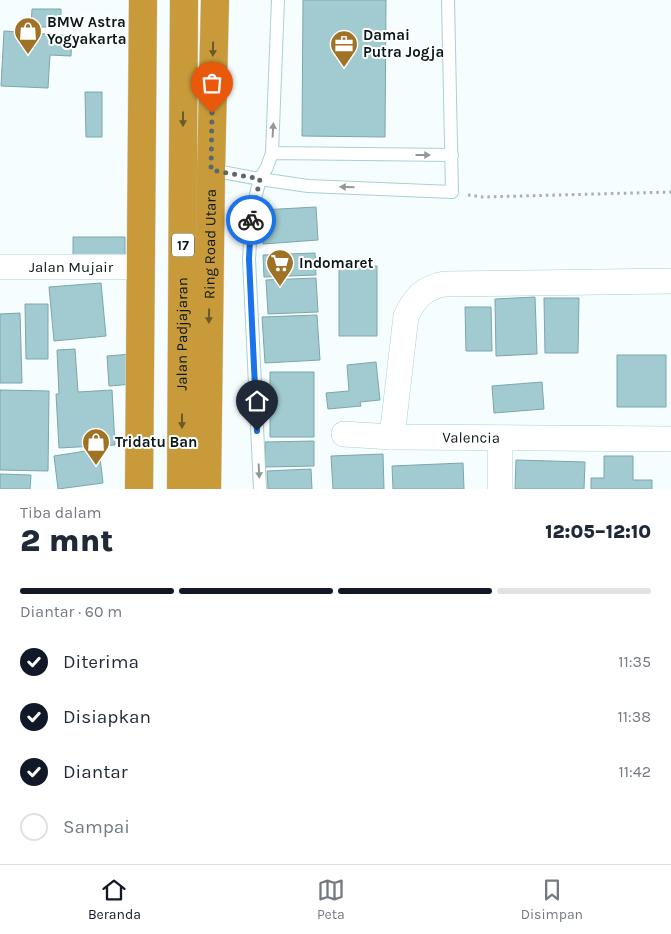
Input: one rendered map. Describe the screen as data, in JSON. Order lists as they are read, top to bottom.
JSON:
{
  "streets": {
    "highway": ["Ring Road Utara", "17", "Jalan Padjajaran"],
    "street": ["Jalan Mujair", "Valencia"]
  },
  "crossings": [
    ["Ring Road Utara", "Jalan Padjajaran"]
  ],
  "places": {
    "shop": ["BMW Astra Yogyakarta", "Tridatu Ban"],
    "office": ["Damai Putra Jogja"],
    "supermarket": ["Indomaret"]
  },
  "page": {
    "heading": ["2 mnt", "Tiba dalam", "12:05–12:10"],
    "bar": "Diantar · 60 m",
    "list": [
      ["Diterima", "11:35"],
      ["Disiapkan", "11:38"],
      ["Diantar", "11:42"],
      "Sampai"
    ],
    "tabs": ["Beranda", "Peta", "Disimpan"]
  }
}
